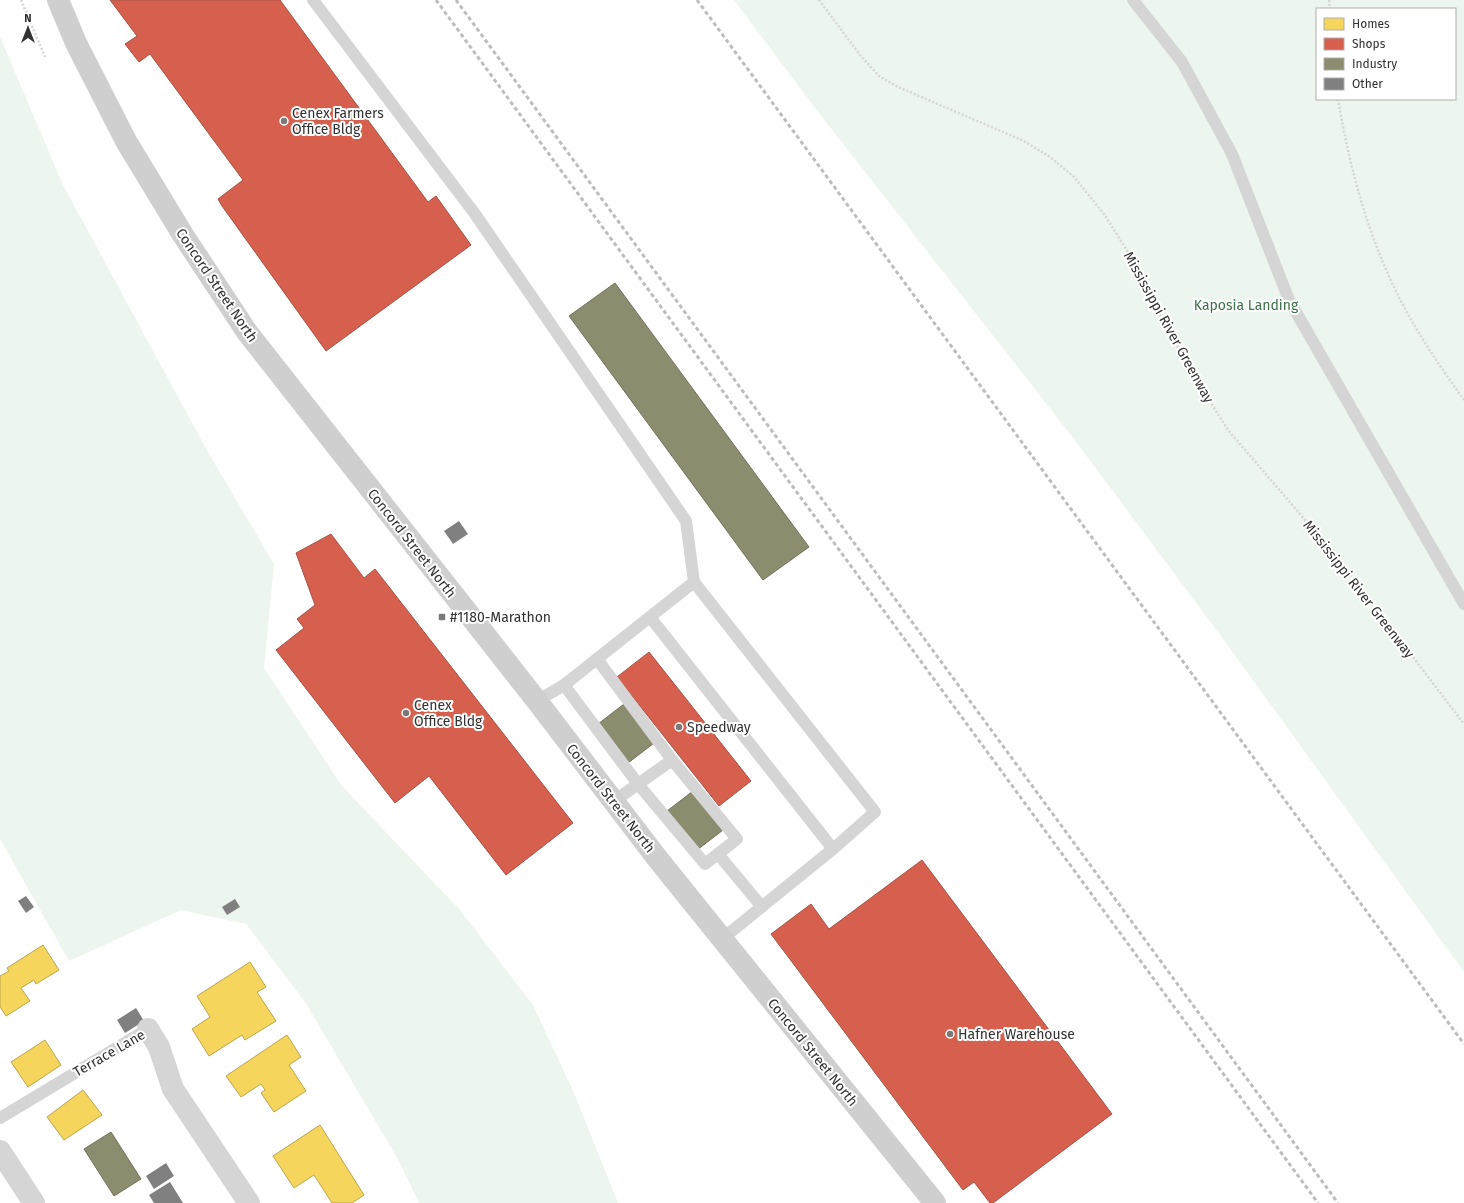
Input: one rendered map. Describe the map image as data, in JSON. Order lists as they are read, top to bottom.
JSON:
{
  "streets": {
    "main road": ["Concord Street North"],
    "street": ["Terrace Lane"],
    "path": ["Mississippi River Greenway"]
  },
  "parks": ["Kaposia Landing"],
  "places": {
    "other": [
      "Cenex Farmers Office Bldg",
      "Cenex Office Bldg",
      "Speedway",
      "Hafner Warehouse"
    ],
    "transit": ["#1180-Marathon"]
  },
  "legend": [
    "Homes",
    "Shops",
    "Industry",
    "Other"
  ],
  "north": "top"
}
